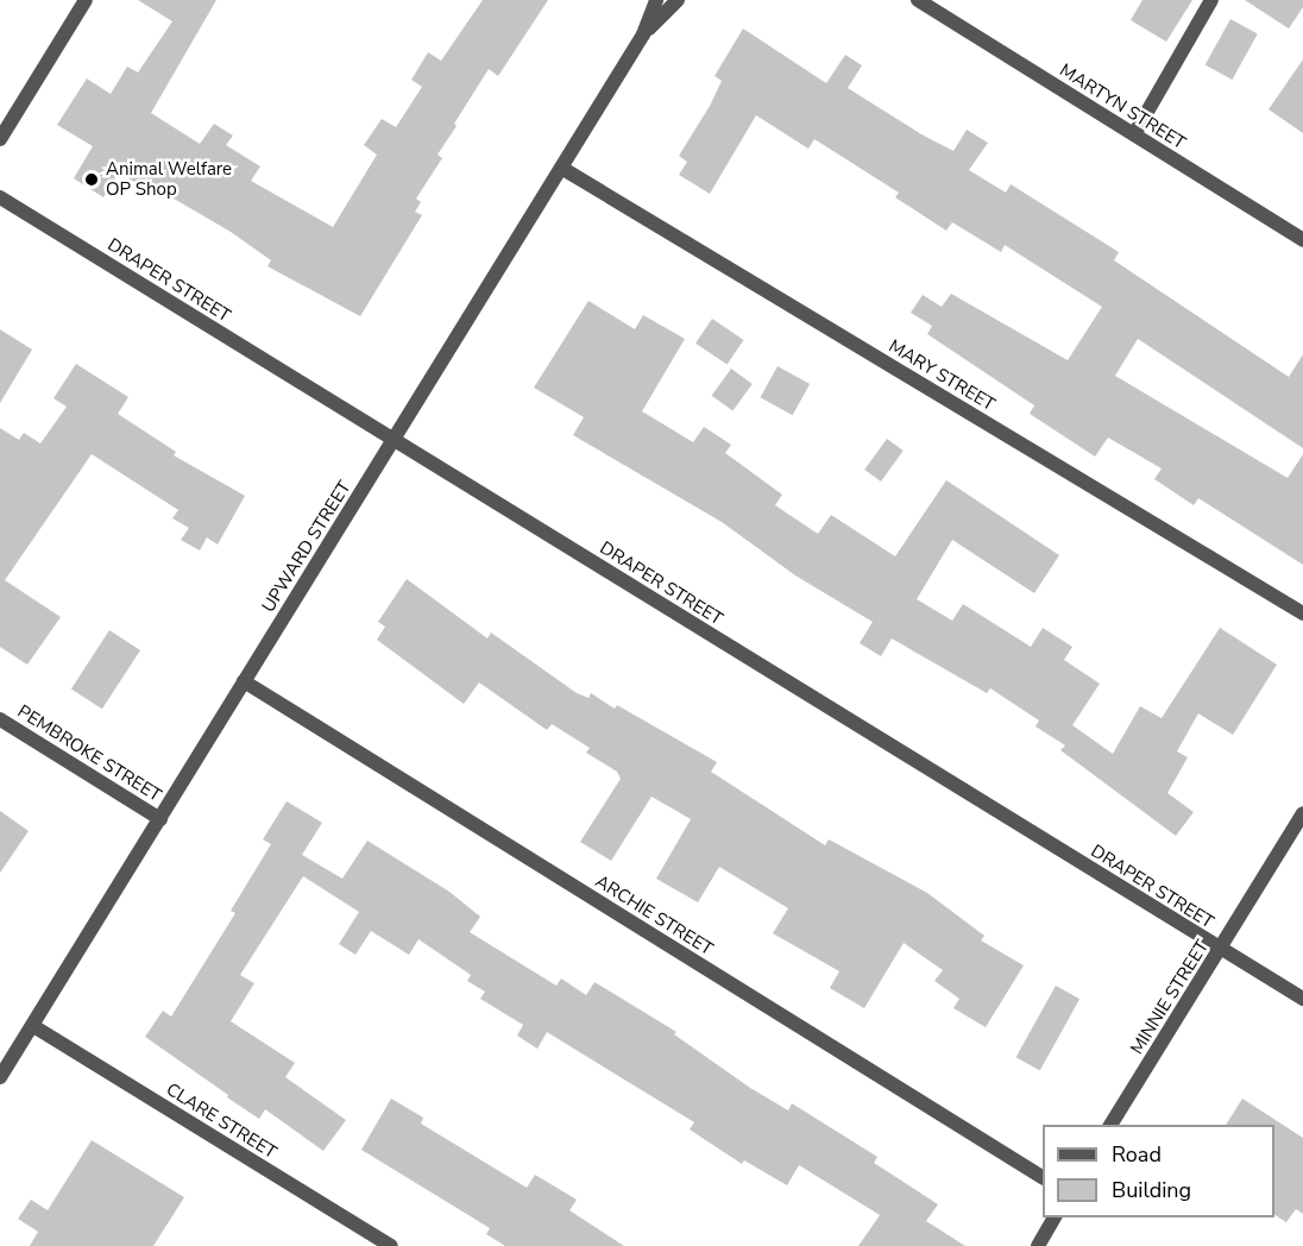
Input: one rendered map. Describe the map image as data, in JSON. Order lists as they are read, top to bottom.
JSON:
{
  "streets": {
    "street": [
      "MARTYN STREET",
      "DRAPER STREET",
      "MARY STREET",
      "UPWARD STREET",
      "PEMBROKE STREET",
      "ARCHIE STREET",
      "MINNIE STREET",
      "CLARE STREET"
    ]
  },
  "crossings": [
    ["DRAPER STREET", "UPWARD STREET"],
    ["DRAPER STREET", "MINNIE STREET"],
    ["MARY STREET", "UPWARD STREET"],
    ["UPWARD STREET", "PEMBROKE STREET"],
    ["UPWARD STREET", "ARCHIE STREET"],
    ["UPWARD STREET", "CLARE STREET"]
  ],
  "places": ["Animal Welfare OP Shop"],
  "legend": ["Road", "Building"]
}
